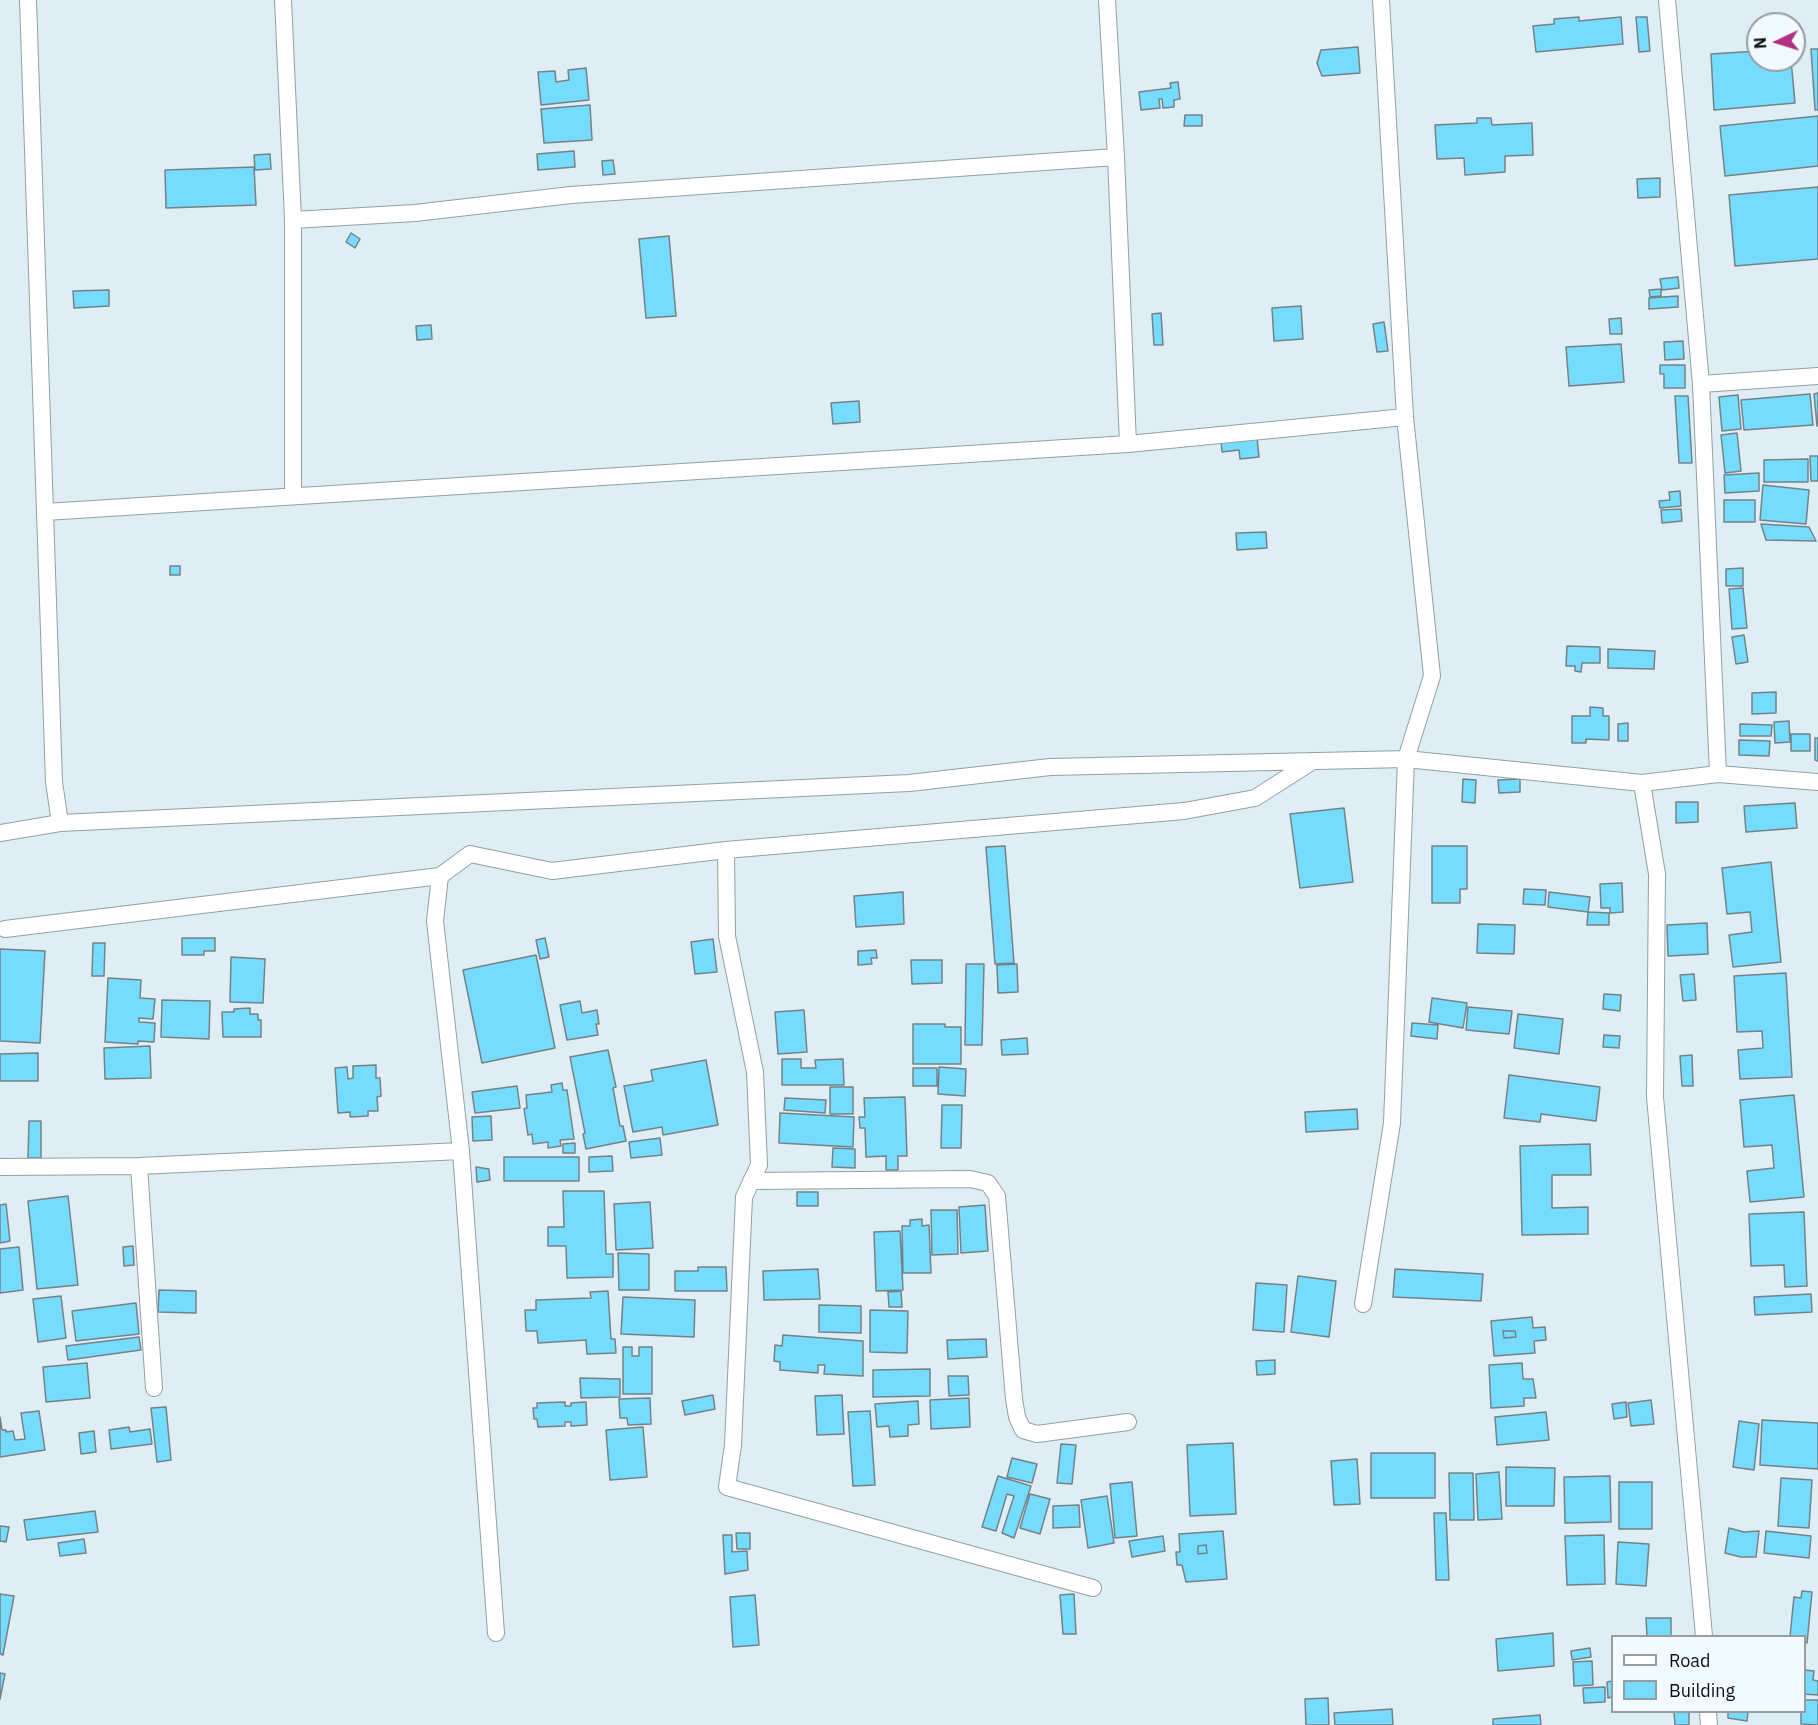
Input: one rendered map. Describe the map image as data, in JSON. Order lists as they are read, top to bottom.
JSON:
{
  "legend": ["Road", "Building"],
  "north": "left"
}
